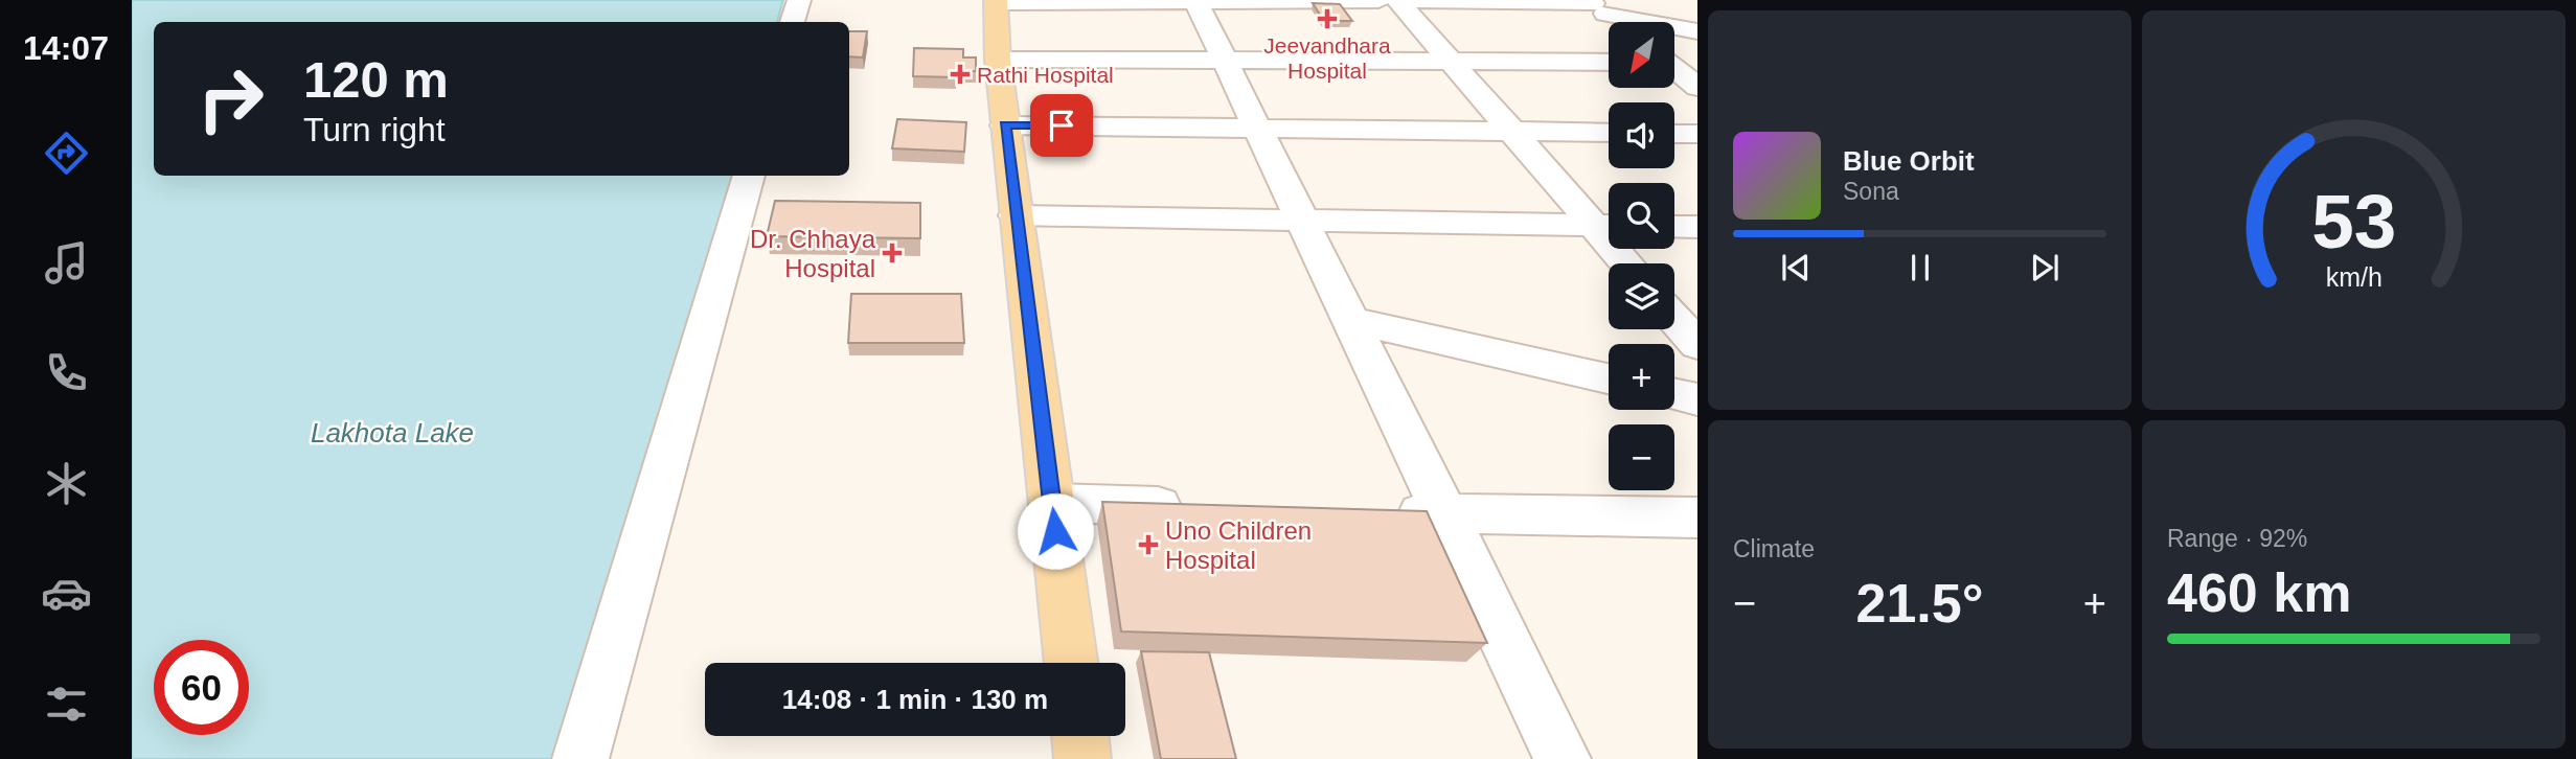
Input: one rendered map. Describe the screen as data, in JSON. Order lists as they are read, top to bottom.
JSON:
{
  "water": ["Lakhota Lake"],
  "places": {
    "health": [
      "Jeevandhara Hospital",
      "Rathi Hospital",
      "Dr. Chhaya Hospital",
      "Uno Children Hospital"
    ]
  },
  "north": "bottom left",
  "page": {
    "tabs": "14:07",
    "map_buttons": ["+", "−"],
    "turn": ["120 m", "Turn right"],
    "song": ["Blue Orbit", "Sona"],
    "tile": [
      "Climate",
      ["Range · 92%", "460 km"]
    ],
    "heat": ["−", "21.5°", "+"],
    "limit": "60",
    "trip": "14:08 · 1 min · 130 m",
    "gauge": ["53", "km/h"]
  }
}
